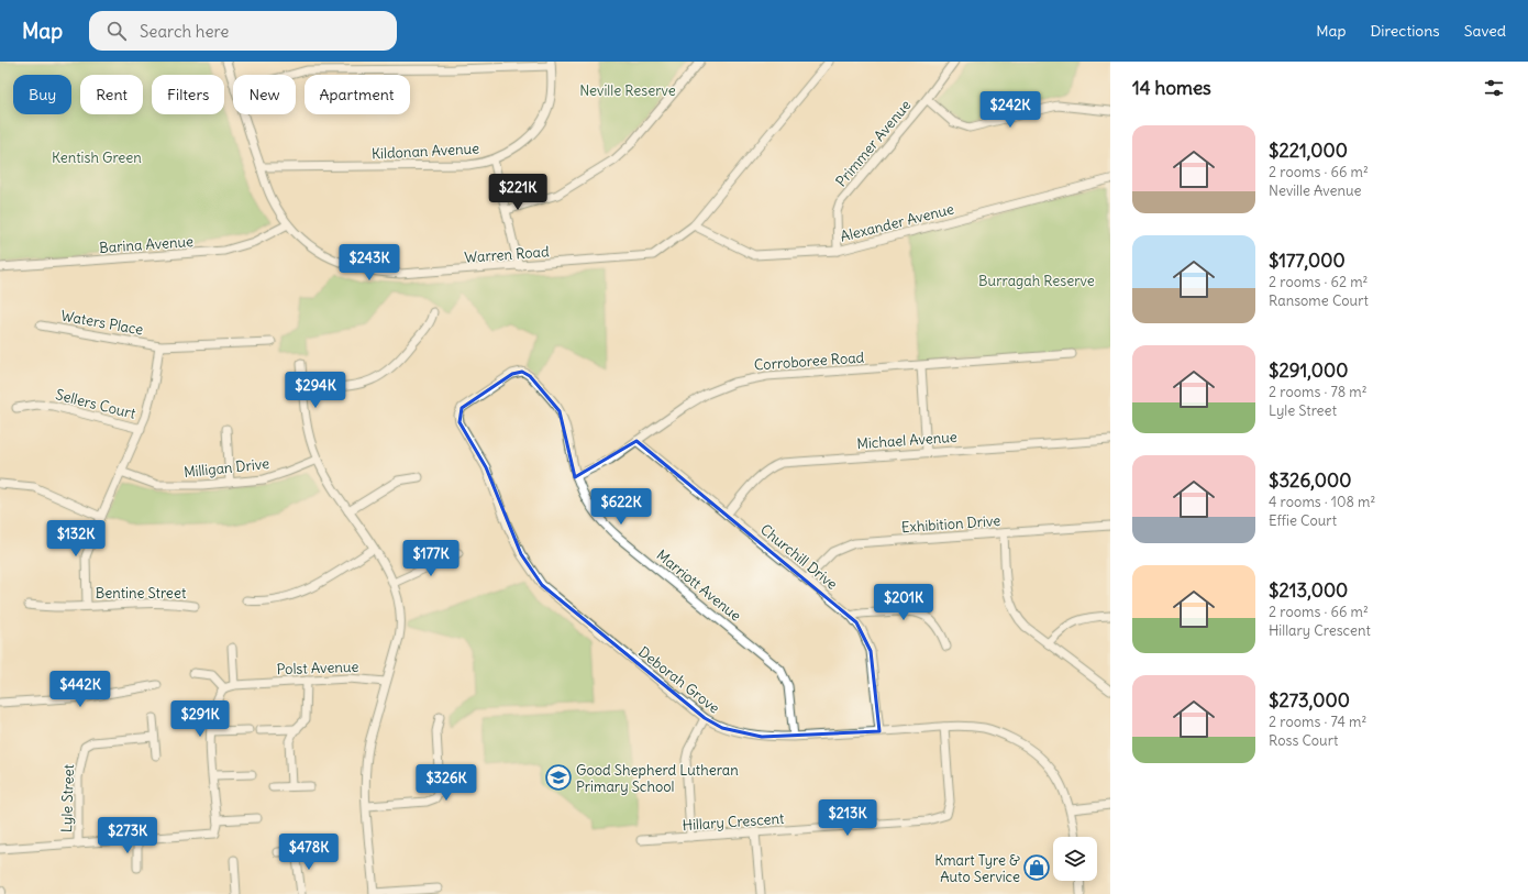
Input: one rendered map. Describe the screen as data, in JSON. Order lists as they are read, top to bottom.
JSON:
{
  "streets": {
    "street": [
      "Primmer Avenue",
      "Kildonan Avenue",
      "Alexander Avenue",
      "Barina Avenue",
      "Warren Road",
      "Waters Place",
      "Corroboree Road",
      "Sellers Court",
      "Michael Avenue",
      "Milligan Drive",
      "Exhibition Drive",
      "Churchill Drive",
      "Marriott Avenue",
      "Bentine Street",
      "Polst Avenue",
      "Deborah Grove",
      "Lyle Street",
      "Hillary Crescent"
    ]
  },
  "crossings": [
    ["Primmer Avenue", "Alexander Avenue"],
    ["Kildonan Avenue", "Warren Road"],
    ["Alexander Avenue", "Warren Road"],
    ["Barina Avenue", "Warren Road"],
    ["Waters Place", "Sellers Court"],
    ["Waters Place", "Milligan Drive"],
    ["Corroboree Road", "Churchill Drive"],
    ["Corroboree Road", "Marriott Avenue"],
    ["Michael Avenue", "Churchill Drive"],
    ["Exhibition Drive", "Churchill Drive"],
    ["Churchill Drive", "Deborah Grove"],
    ["Marriott Avenue", "Deborah Grove"],
    ["Deborah Grove", "Hillary Crescent"]
  ],
  "parks": ["Neville Reserve", "Kentish Green", "Burragah Reserve"],
  "places": {
    "school or university": ["Good Shepherd Lutheran Primary School"],
    "shop": ["Kmart Tyre & Auto Service"]
  },
  "page": {
    "header": "Map",
    "search": "Search here",
    "nav": ["Map", "Directions", "Saved"],
    "heading": "14 homes",
    "chip": [
      "Buy",
      "Rent",
      "Filters",
      "New",
      "Apartment"
    ],
    "price": [
      "$242K",
      "$221K",
      "$243K",
      "$294K",
      "$622K",
      "$132K",
      "$177K",
      "$201K",
      "$442K",
      "$291K",
      "$326K",
      "$213K",
      "$273K",
      "$478K"
    ],
    "list": [
      {
        "name": "$221,000",
        "note": "2 rooms · 66 m² · Neville Avenue"
      },
      {
        "name": "$177,000",
        "note": "2 rooms · 62 m² · Ransome Court"
      },
      {
        "name": "$291,000",
        "note": "2 rooms · 78 m² · Lyle Street"
      },
      {
        "name": "$326,000",
        "note": "4 rooms · 108 m² · Effie Court"
      },
      {
        "name": "$213,000",
        "note": "2 rooms · 66 m² · Hillary Crescent"
      },
      {
        "name": "$273,000",
        "note": "2 rooms · 74 m² · Ross Court"
      }
    ]
  }
}
